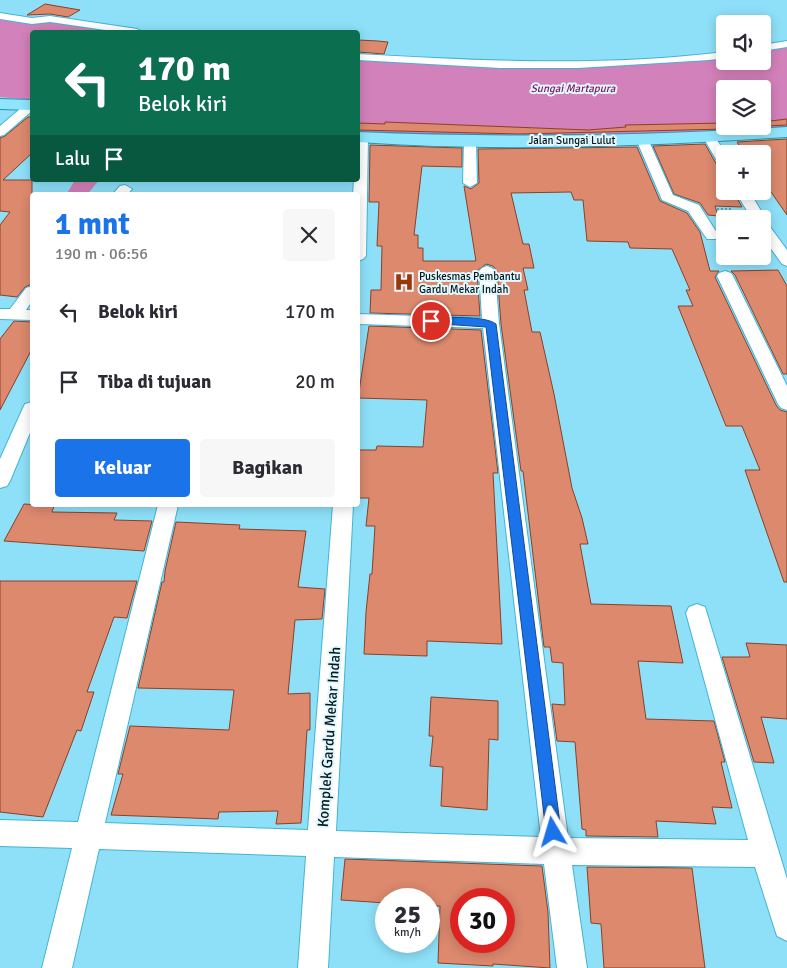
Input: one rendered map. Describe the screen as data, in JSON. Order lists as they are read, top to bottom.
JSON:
{
  "streets": {
    "main road": ["Jalan Sungai Lulut"],
    "street": ["Komplek Gardu Mekar Indah"]
  },
  "water": ["Sungai Martapura"],
  "places": {
    "hospital": ["Puskesmas Pembantu Gardu Mekar Indah"]
  },
  "page": {
    "map_buttons": ["+", "−"],
    "turn": ["170 m", "Belok kiri"],
    "then": "Lalu",
    "heading": ["1 mnt", "190 m · 06:56"],
    "list": [
      {
        "name": "Belok kiri",
        "value": "170 m"
      },
      {
        "name": "Tiba di tujuan",
        "value": "20 m"
      }
    ],
    "buttons": ["Keluar", "Bagikan"],
    "speed": "25 km/h",
    "limit": "30"
  }
}
